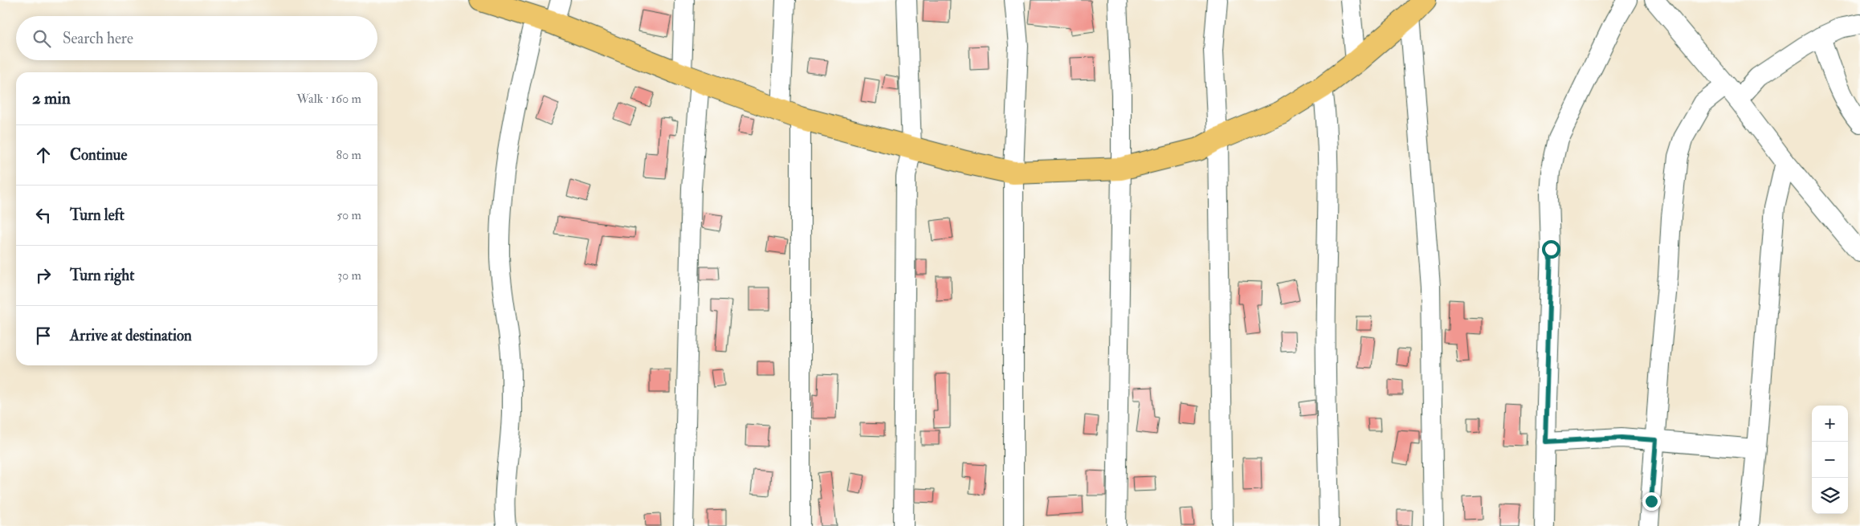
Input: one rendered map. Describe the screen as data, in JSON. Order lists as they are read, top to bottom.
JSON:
{
  "page": {
    "search": "Search here",
    "heading": ["2 min", "Walk · 160 m"],
    "list": [
      ["Continue", "80 m"],
      ["Turn left", "50 m"],
      ["Turn right", "30 m"],
      "Arrive at destination"
    ],
    "map_buttons": ["+", "−"]
  }
}
